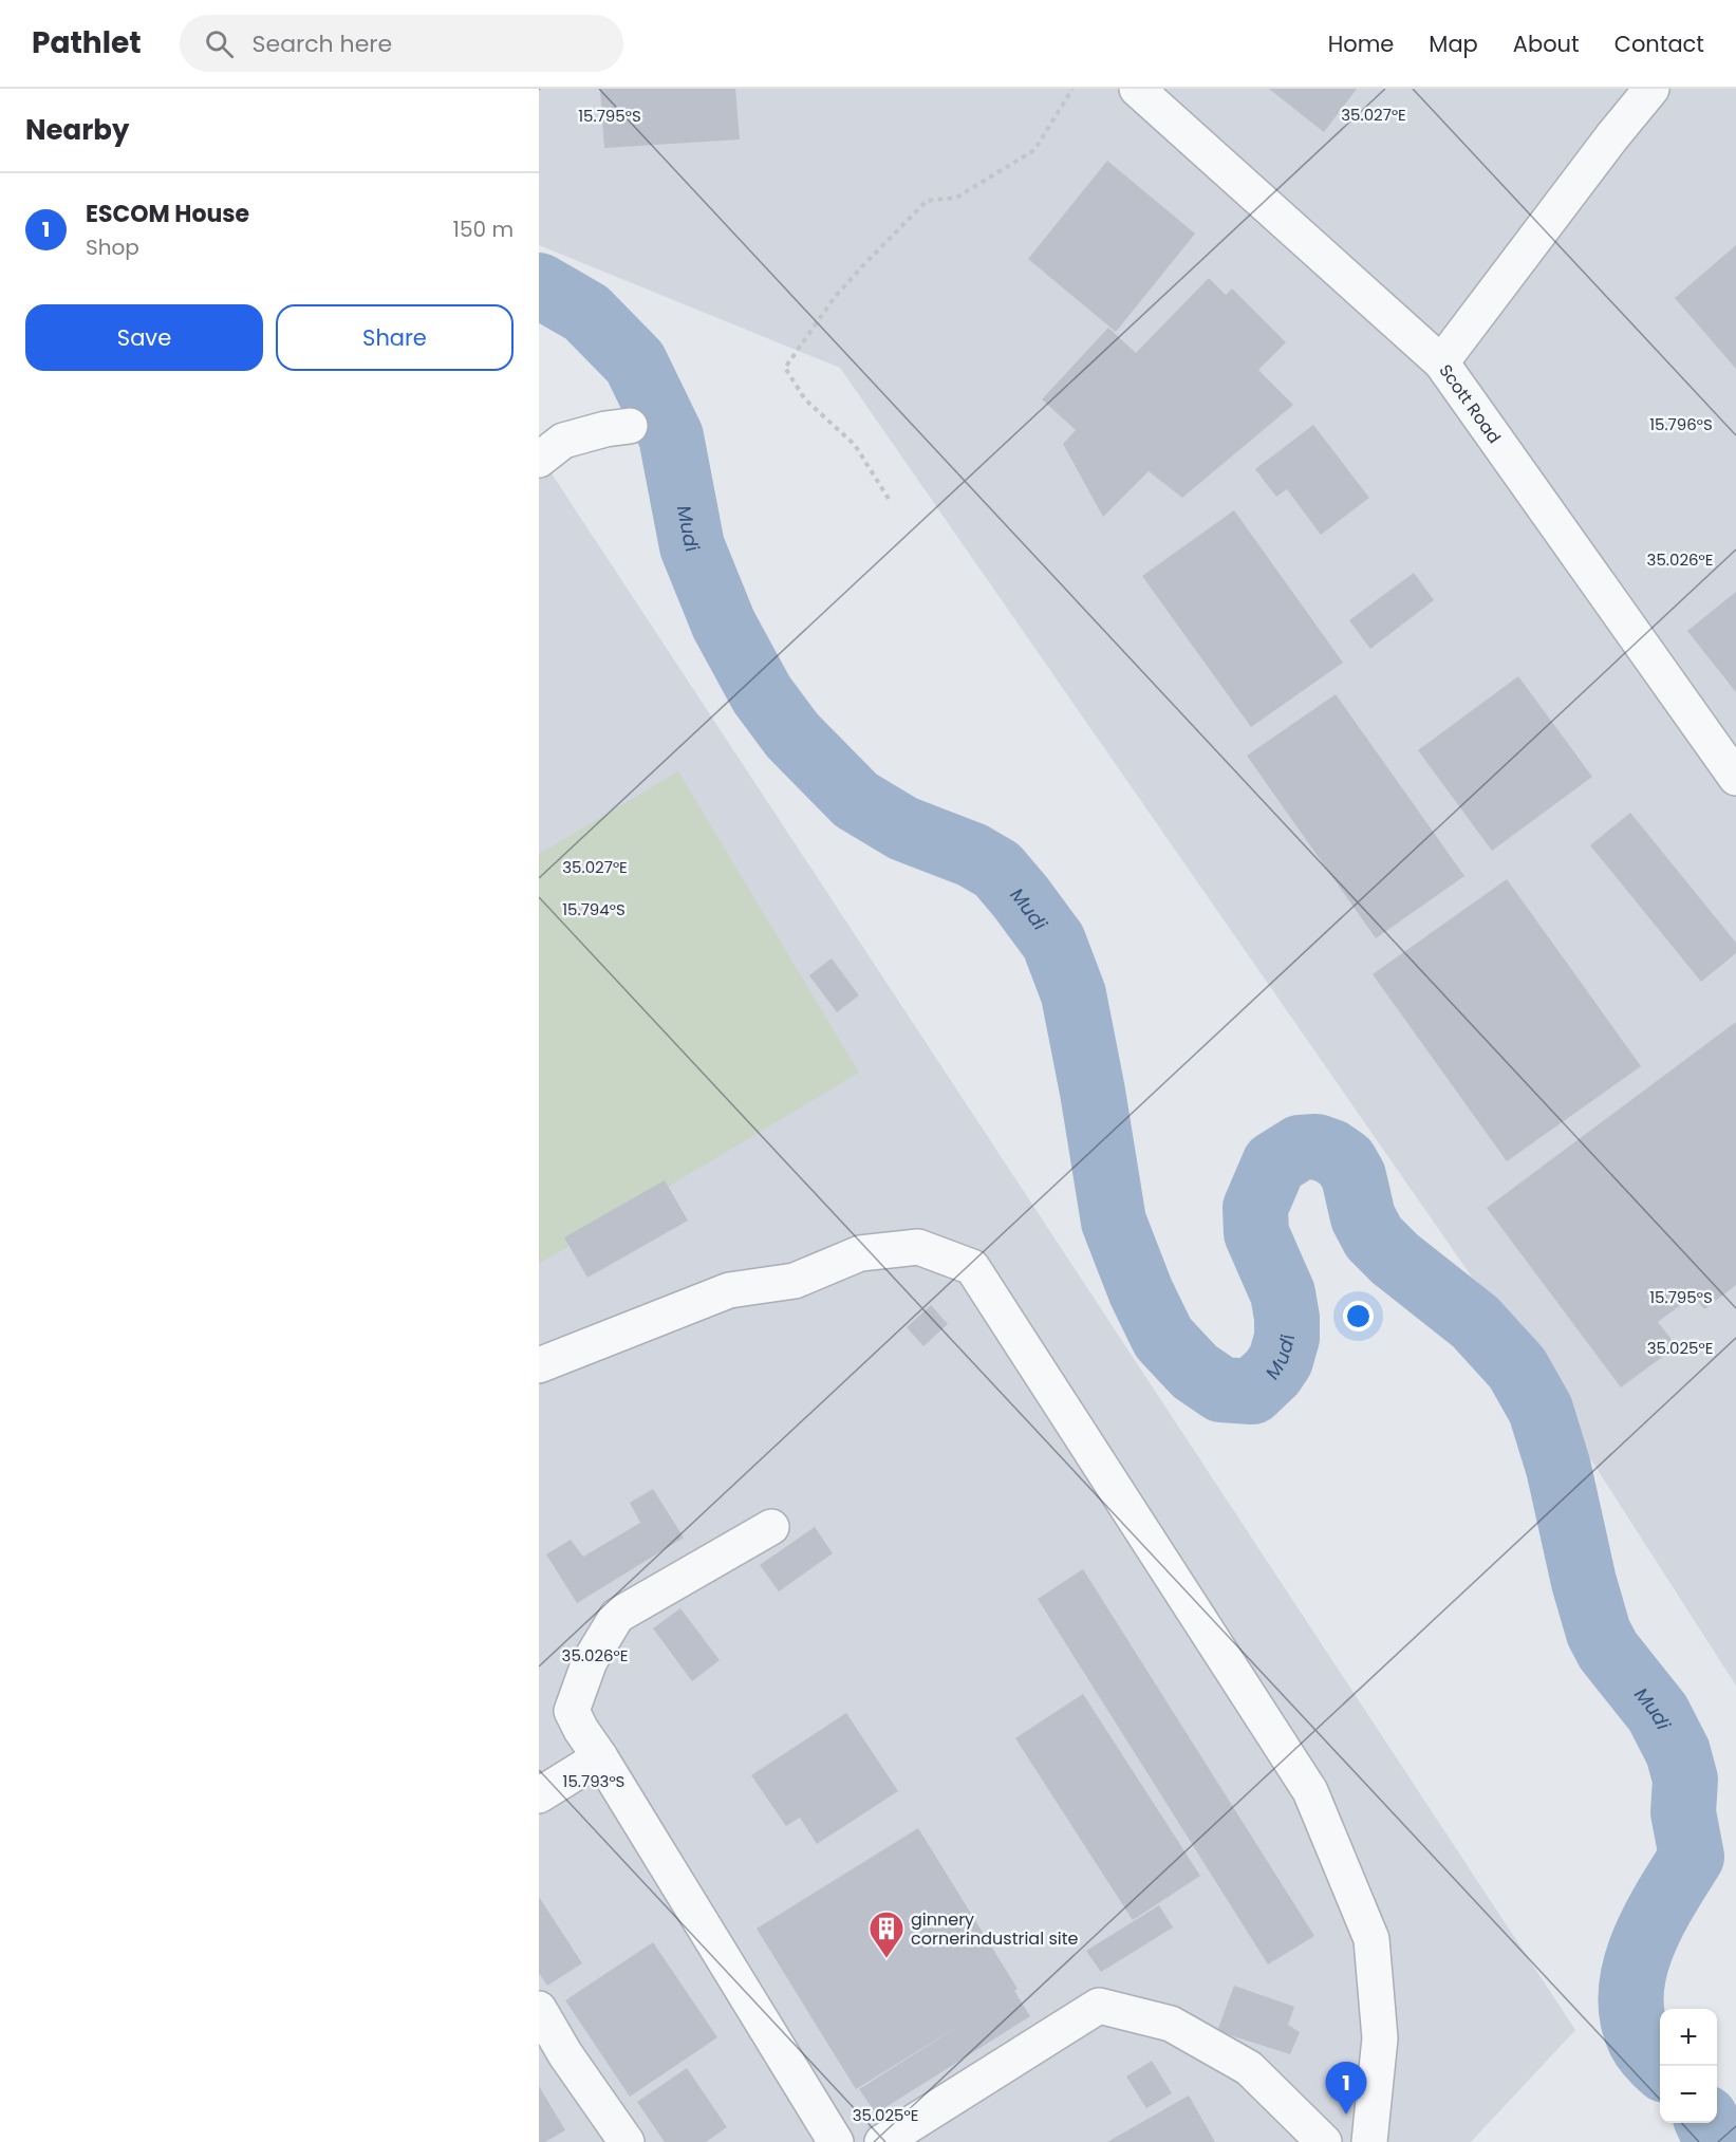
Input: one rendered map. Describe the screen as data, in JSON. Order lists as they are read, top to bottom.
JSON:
{
  "streets": {
    "lane": ["Scott Road"]
  },
  "water": ["Mudi"],
  "places": {
    "building": ["ginnery cornerindustrial site"]
  },
  "page": {
    "header": "Pathlet",
    "search": "Search here",
    "nav": [
      "Home",
      "Map",
      "About",
      "Contact"
    ],
    "heading": "Nearby",
    "list": [
      {
        "mark": "1",
        "name": "ESCOM House",
        "note": "Shop",
        "value": "150 m"
      }
    ],
    "buttons": ["Save", "Share"],
    "map_buttons": ["+", "−"],
    "pins": "1"
  },
  "coordinates": [
    "35.027°E",
    "15.795°S",
    "15.796°S",
    "35.026°E",
    "15.794°S",
    "35.025°E",
    "15.793°S"
  ]
}
